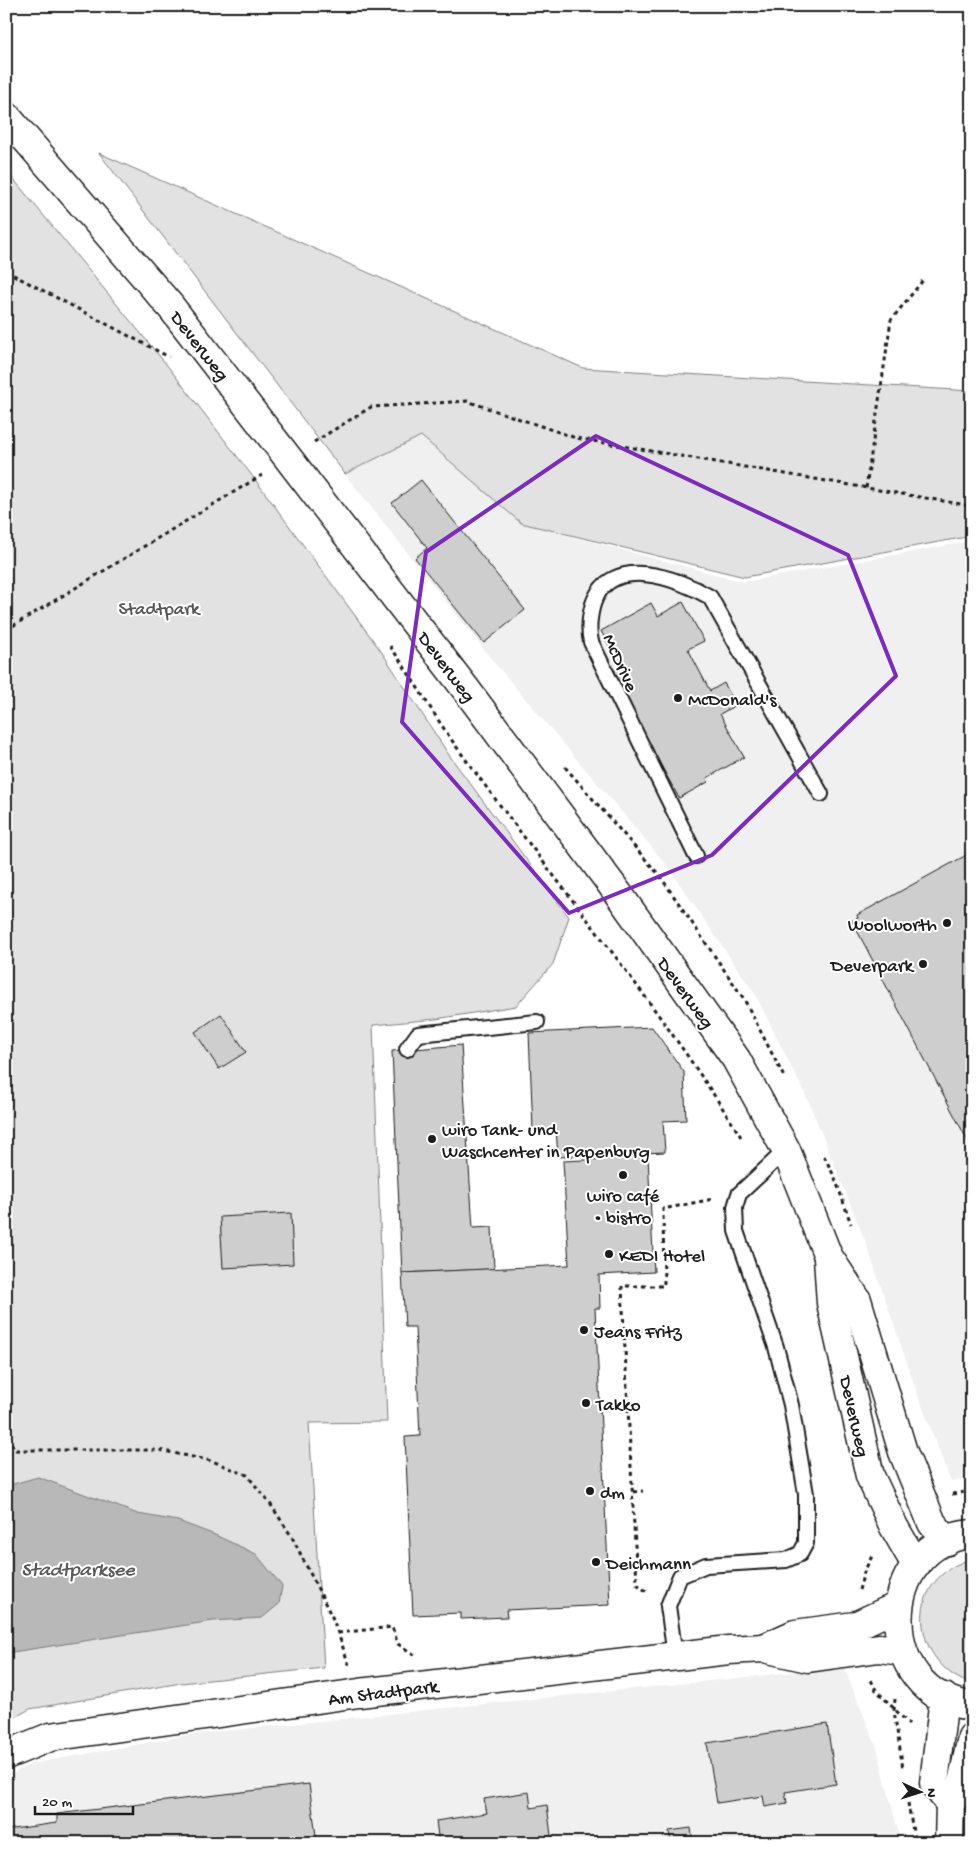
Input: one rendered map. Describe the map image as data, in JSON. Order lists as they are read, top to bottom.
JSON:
{
  "streets": {
    "street": ["Deverweg", "Am Stadtpark"],
    "lane": ["McDrive"]
  },
  "water": ["Stadtparksee"],
  "parks": ["Stadtpark"],
  "places": [
    "McDonald's",
    "Woolworth",
    "Deverpark",
    "wiro Tank- und Waschcenter in Papenburg",
    "wiro café • bistro",
    "KEDI Hotel",
    "Jeans Fritz",
    "Takko",
    "dm",
    "Deichmann"
  ],
  "scale_bar": "20 m",
  "north": "right"
}
